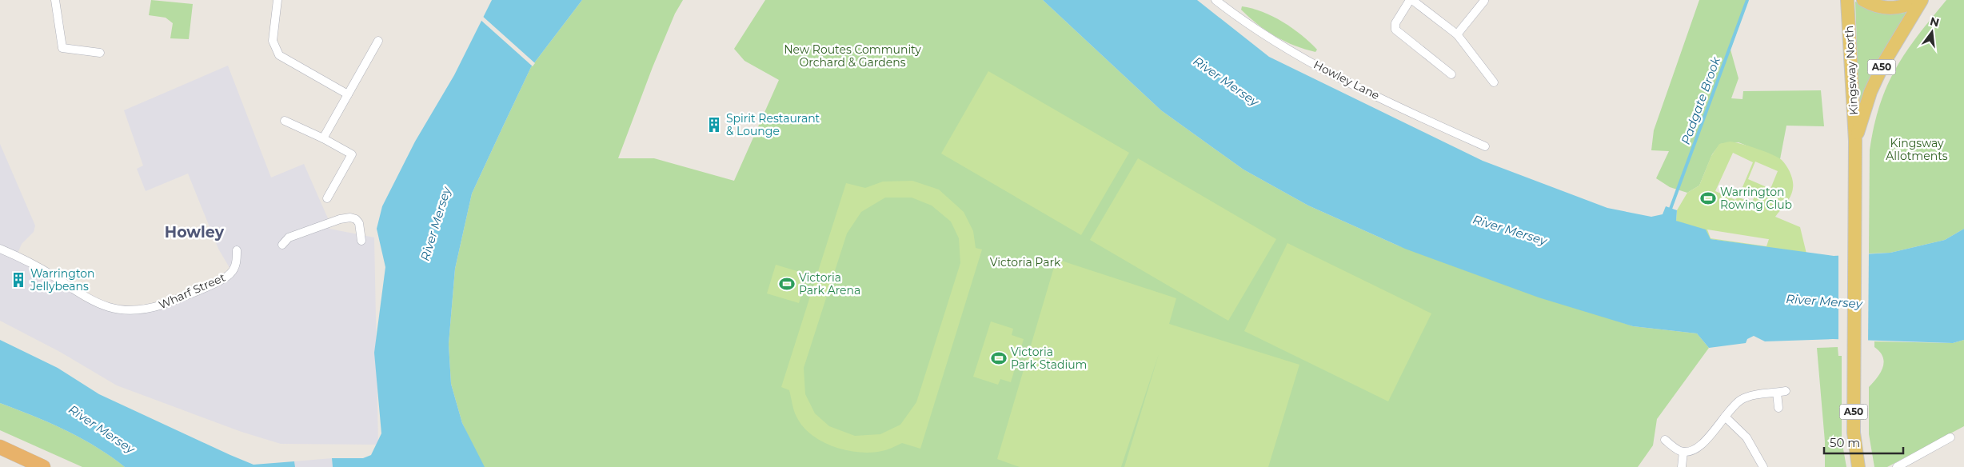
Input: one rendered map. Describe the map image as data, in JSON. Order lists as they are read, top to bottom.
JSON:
{
  "streets": {
    "main road": ["A50", "Kingsway North"],
    "street": ["Howley Lane", "Wharf Street"]
  },
  "districts": ["Howley"],
  "water": ["River Mersey", "Padgate Brook"],
  "parks": ["New Routes Community Orchard & Gardens", "Kingsway Allotments", "Victoria Park"],
  "places": {
    "building": ["Spirit Restaurant & Lounge", "Warrington Jellybeans"],
    "sports": ["Warrington Rowing Club", "Victoria Park Arena", "Victoria Park Stadium"]
  },
  "scale_bar": "50 m",
  "north": "top"
}
